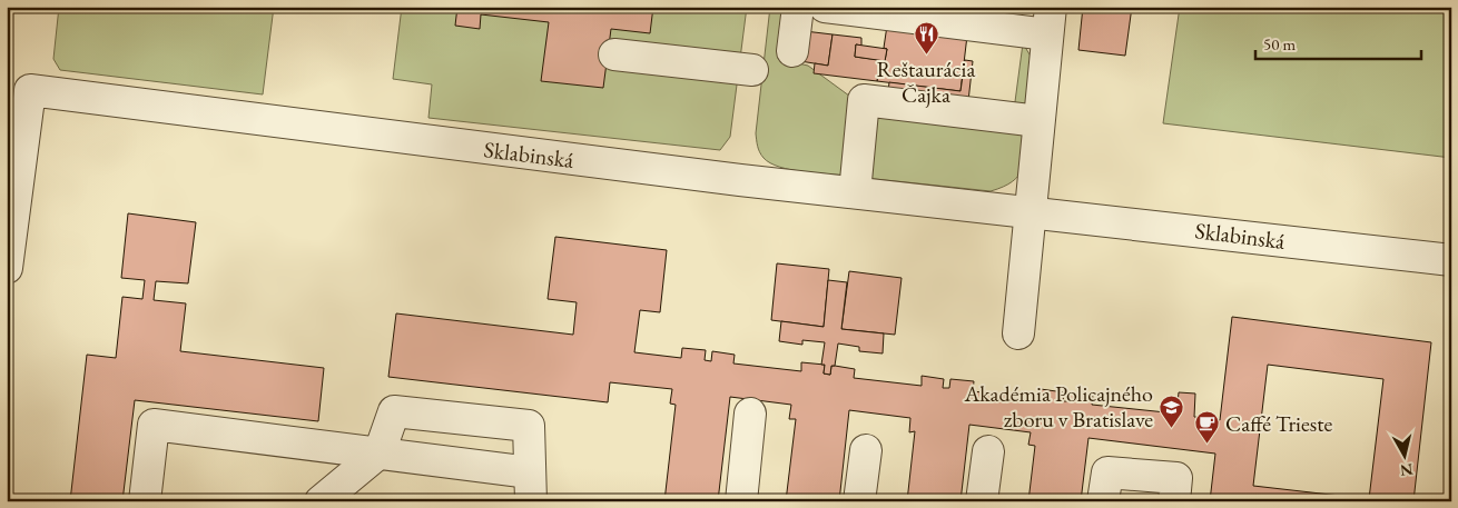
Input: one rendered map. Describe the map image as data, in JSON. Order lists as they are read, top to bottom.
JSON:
{
  "streets": {
    "street": ["Sklabinská"]
  },
  "places": {
    "restaurant": ["Reštaurácia Čajka"],
    "school or university": ["Akadémia Policajného zboru v Bratislave"],
    "cafe": ["Caffé Trieste"]
  },
  "scale_bar": "50 m",
  "north": "bottom"
}
